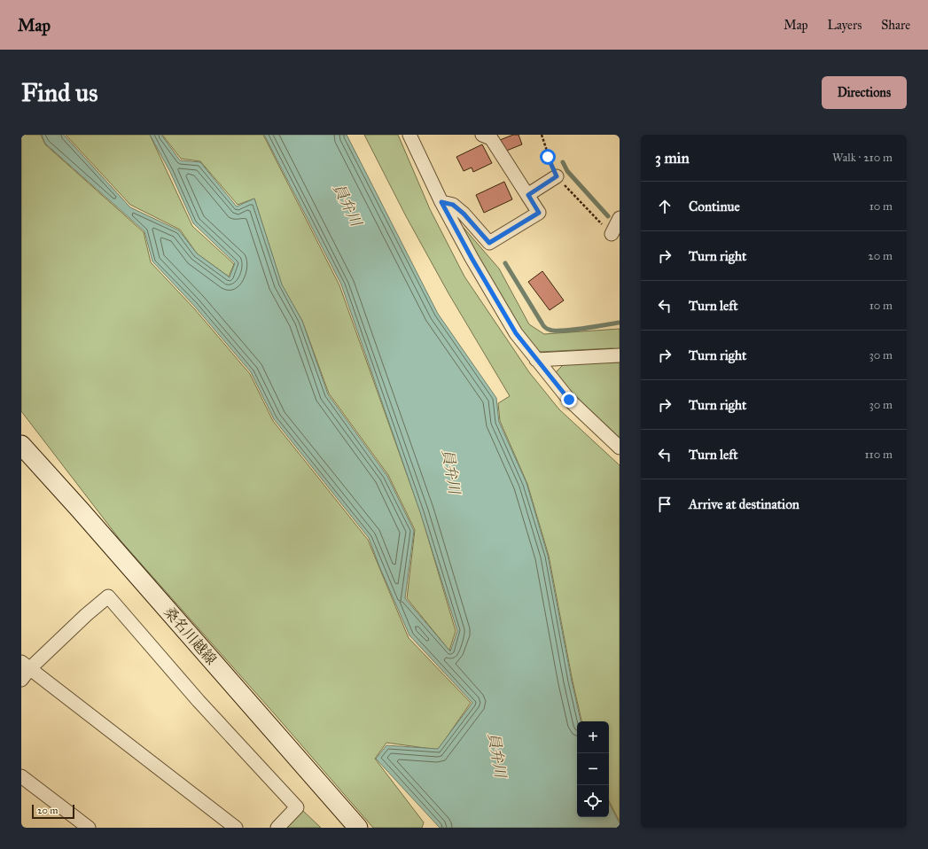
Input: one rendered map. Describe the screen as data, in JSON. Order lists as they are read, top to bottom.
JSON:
{
  "streets": {
    "main road": ["桑名川越線"]
  },
  "water": ["員弁川"],
  "scale_bar": "20 m",
  "page": {
    "header": "Map",
    "nav": ["Map", "Layers", "Share"],
    "buttons": "Directions",
    "title": "Find us",
    "heading": ["3 min", "Walk · 210 m"],
    "list": [
      ["Continue", "10 m"],
      ["Turn right", "20 m"],
      ["Turn left", "10 m"],
      ["Turn right", "30 m"],
      ["Turn right", "30 m"],
      ["Turn left", "110 m"],
      "Arrive at destination"
    ],
    "map_buttons": ["+", "−"],
    "scale": "20 m"
  }
}
